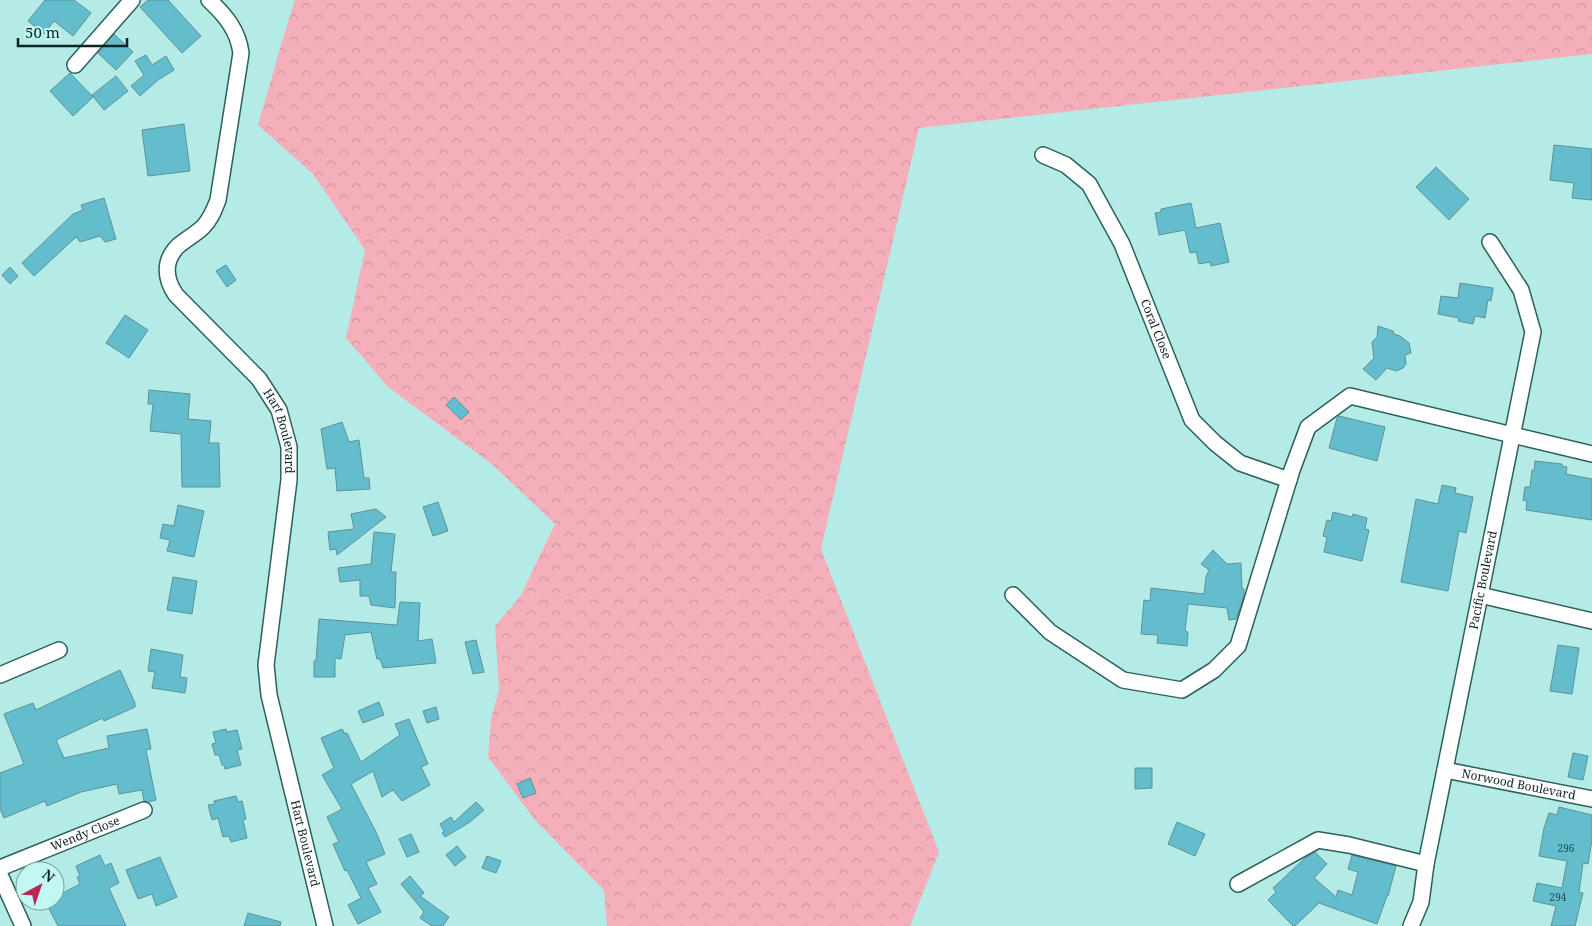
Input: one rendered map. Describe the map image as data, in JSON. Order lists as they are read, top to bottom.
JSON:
{
  "streets": {
    "street": [
      "Coral Close",
      "Hart Boulevard",
      "Pacific Boulevard",
      "Norwood Boulevard",
      "Wendy Close"
    ]
  },
  "crossings": [
    ["Pacific Boulevard", "Norwood Boulevard"]
  ],
  "house_numbers": ["296", "294"],
  "scale_bar": "50 m",
  "north": "top right"
}
